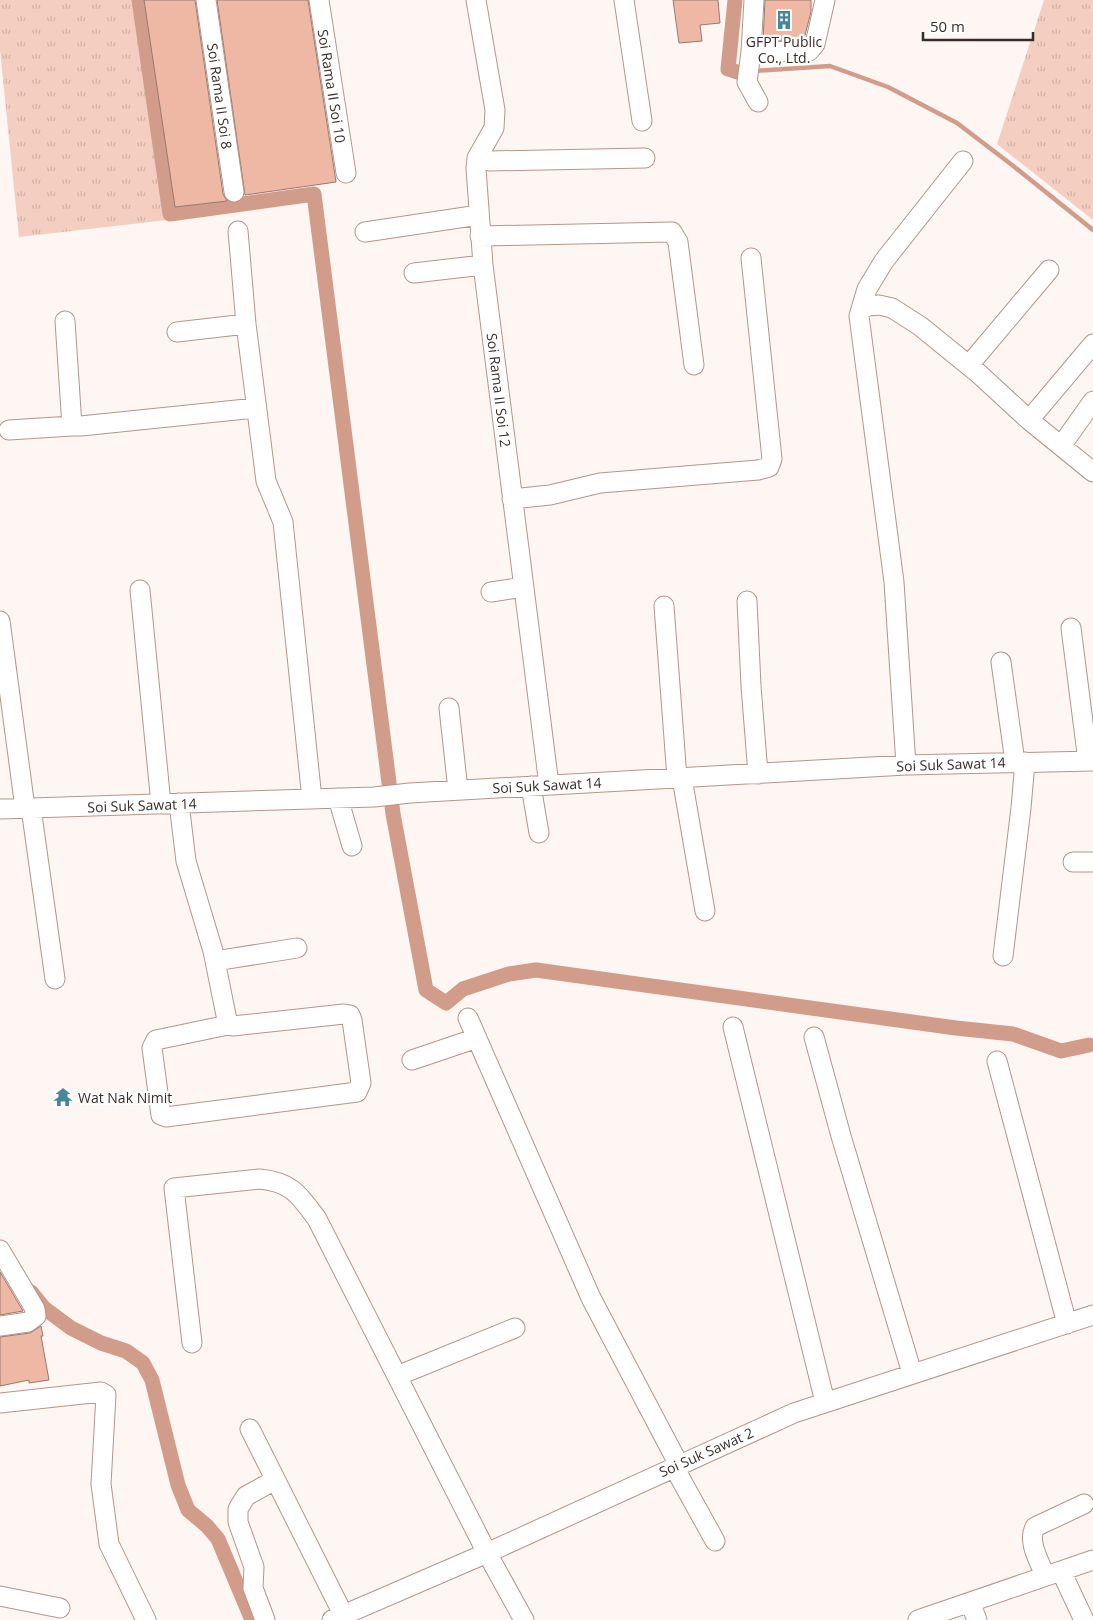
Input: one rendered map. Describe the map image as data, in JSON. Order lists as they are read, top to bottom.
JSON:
{
  "streets": {
    "street": [
      "Soi Rama II Soi 10",
      "Soi Rama II Soi 8",
      "Soi Rama II Soi 12",
      "Soi Suk Sawat 14",
      "Soi Suk Sawat 2"
    ]
  },
  "crossings": [
    ["Soi Rama II Soi 12", "Soi Suk Sawat 14"]
  ],
  "places": {
    "building": ["GFPT Public Co., Ltd."],
    "temple": ["Wat Nak Nimit"]
  },
  "scale_bar": "50 m"
}
